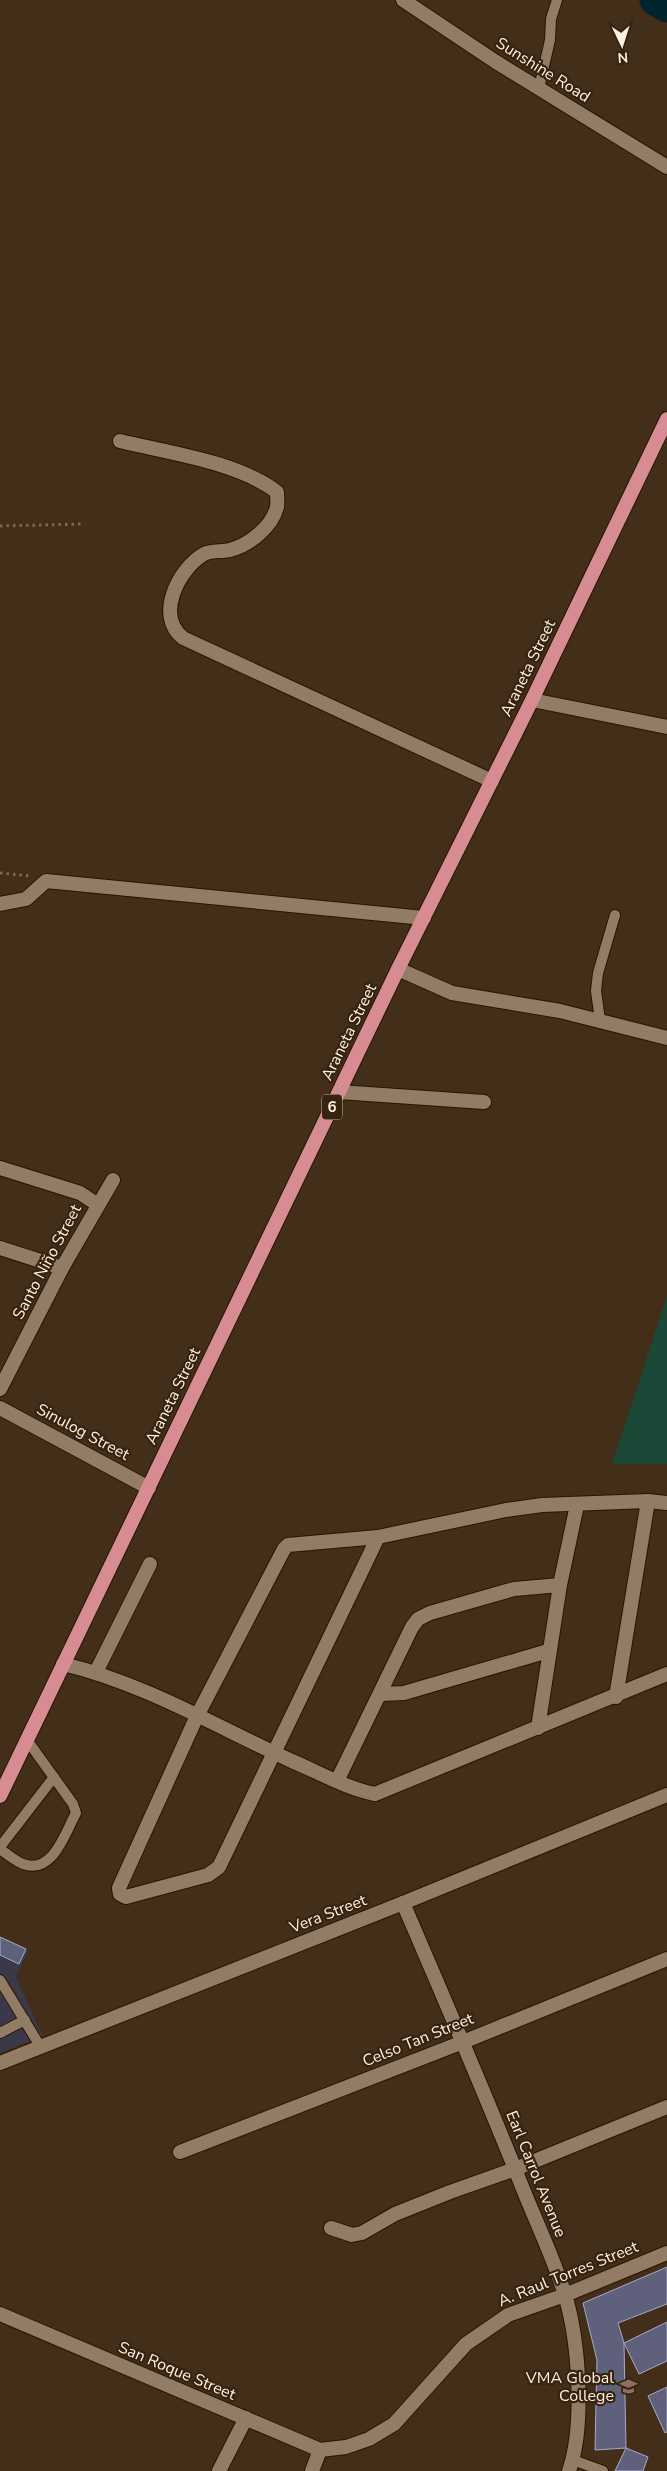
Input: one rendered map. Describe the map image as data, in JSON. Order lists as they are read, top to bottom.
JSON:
{
  "streets": {
    "highway": ["Araneta Street", "6"],
    "street": [
      "Sunshine Road",
      "Santo Niño Street",
      "Sinulog Street",
      "Vera Street",
      "Celso Tan Street",
      "Earl Carrol Avenue",
      "A. Raul Torres Street",
      "San Roque Street"
    ]
  },
  "crossings": [
    ["Araneta Street", "Sinulog Street"],
    ["Vera Street", "Earl Carrol Avenue"],
    ["Celso Tan Street", "Earl Carrol Avenue"],
    ["Earl Carrol Avenue", "A. Raul Torres Street"],
    ["A. Raul Torres Street", "San Roque Street"]
  ],
  "places": {
    "school or university": ["VMA Global College"]
  },
  "north": "bottom"
}
